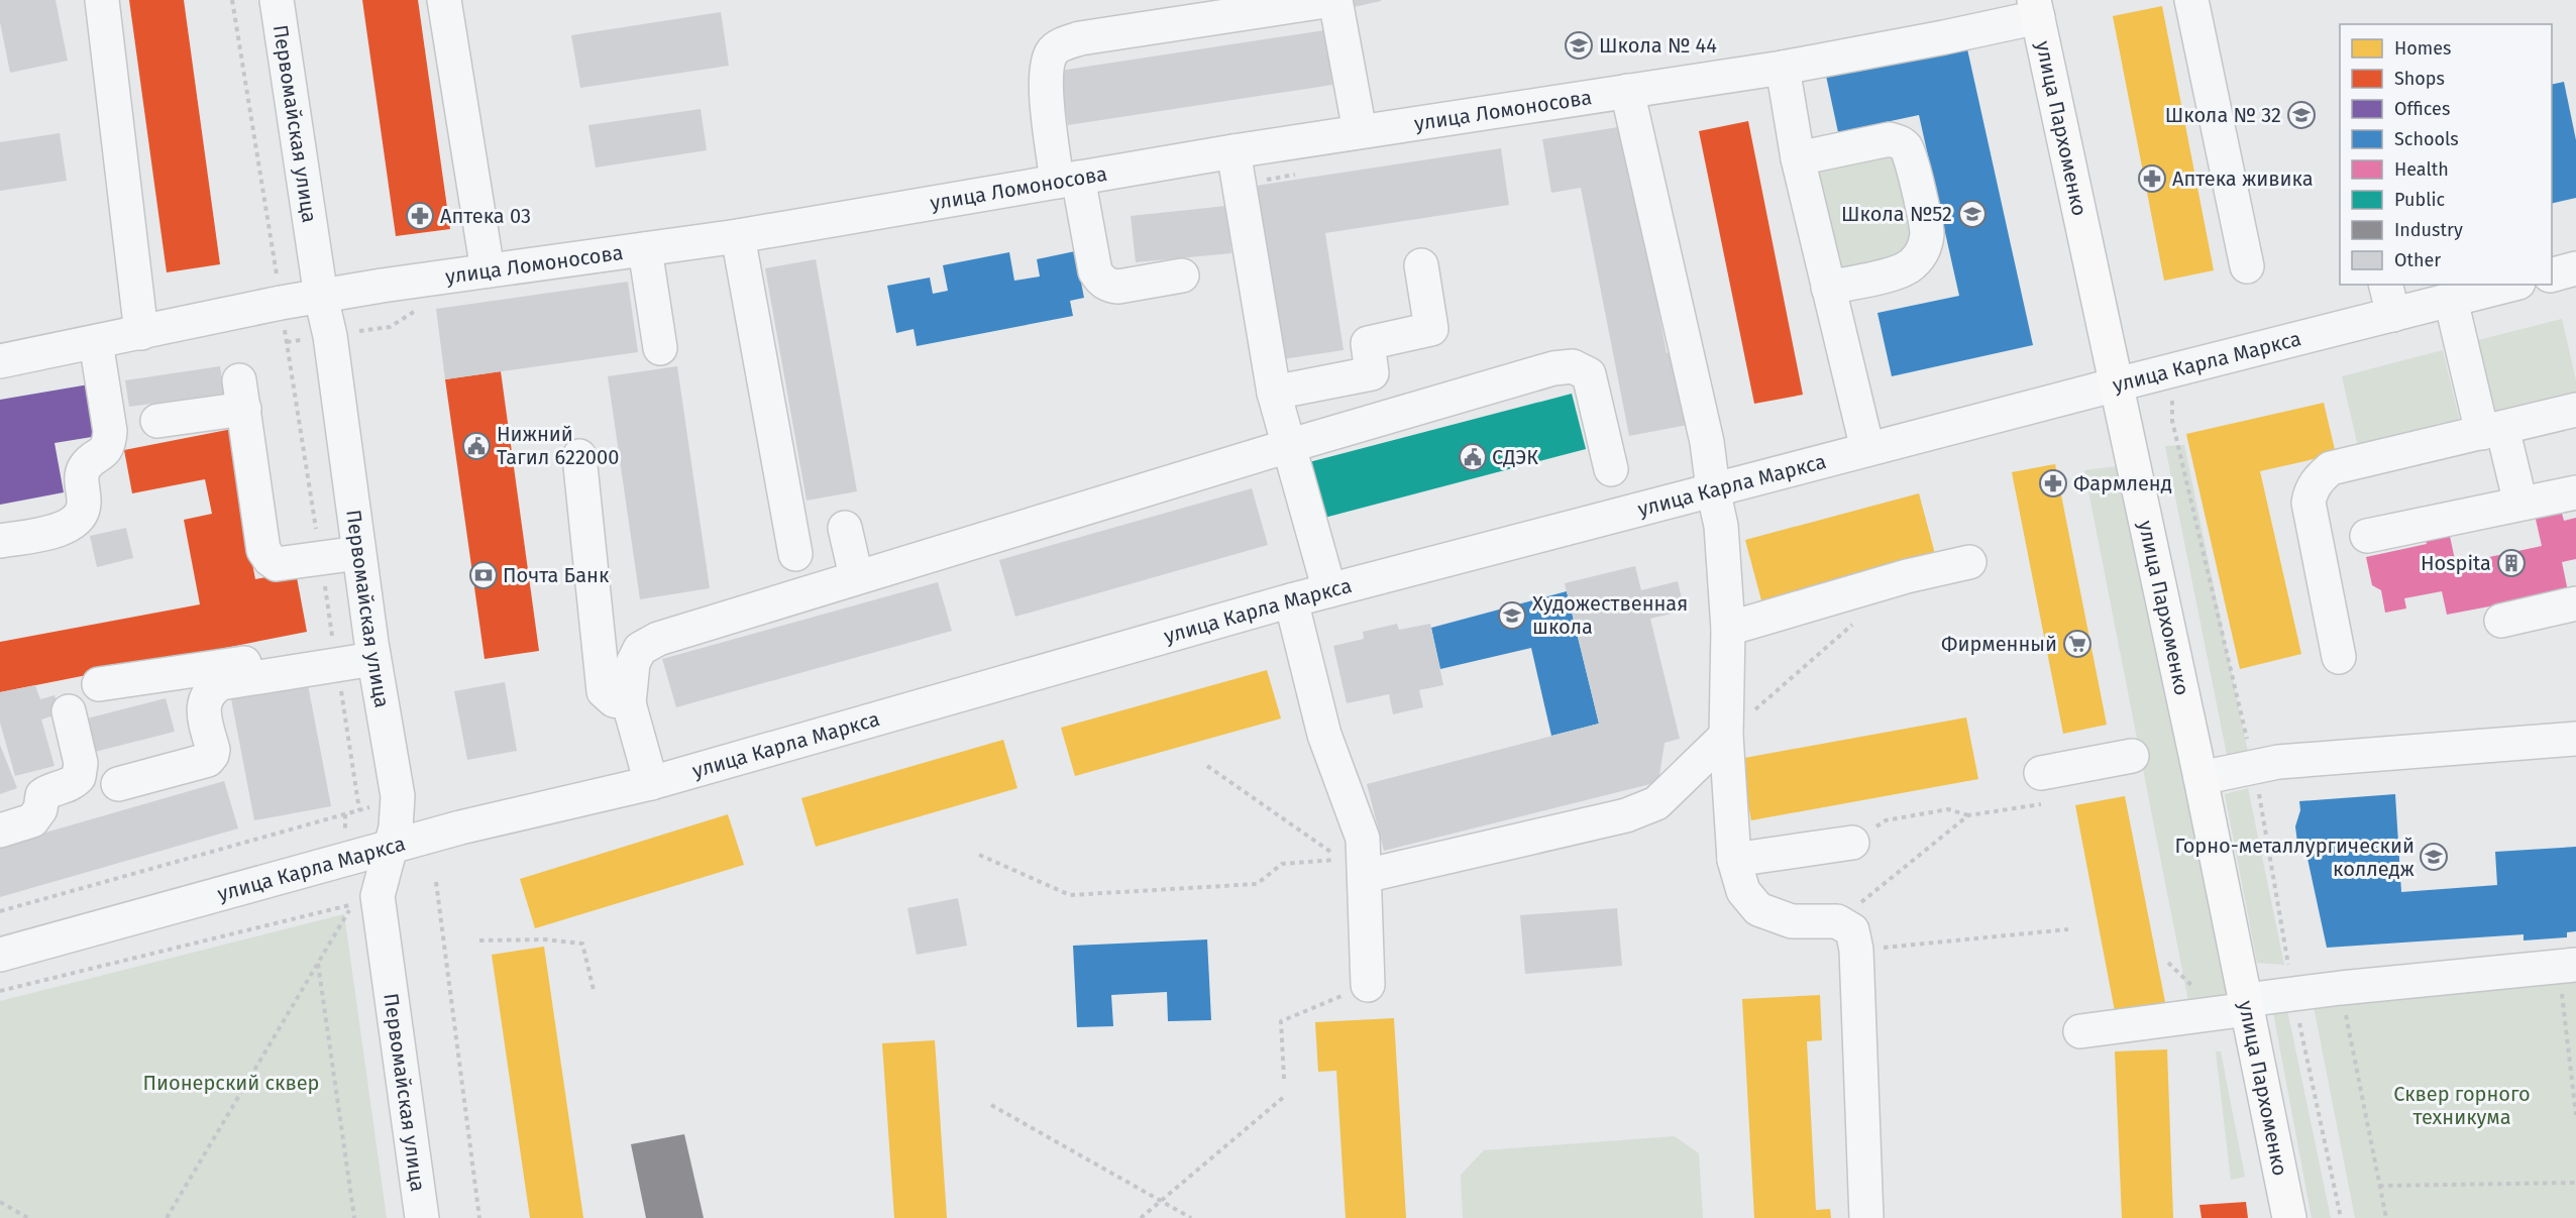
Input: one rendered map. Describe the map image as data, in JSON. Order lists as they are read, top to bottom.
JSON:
{
  "streets": {
    "main road": ["улица Пархоменко"],
    "street": ["улица Ломоносова", "Первомайская улица", "улица Карла Маркса"]
  },
  "crossings": [
    ["улица Ломоносова", "Первомайская улица"],
    ["улица Ломоносова", "улица Пархоменко"],
    ["Первомайская улица", "улица Карла Маркса"],
    ["улица Пархоменко", "улица Карла Маркса"]
  ],
  "parks": ["Пионерский сквер", "Сквер горного техникума"],
  "places": {
    "school or university": [
      "Школа № 44",
      "Школа № 32",
      "Школа №52",
      "Художественная школа",
      "Горно-металлургический колледж"
    ],
    "pharmacy": ["Аптека живика", "Аптека 03", "Фармленд"],
    "public building": ["Нижний Тагил 622000", "СДЭК"],
    "building": ["Hospita"],
    "bank": ["Почта Банк"],
    "supermarket": ["Фирменный"]
  },
  "legend": [
    "Homes",
    "Shops",
    "Offices",
    "Schools",
    "Health",
    "Public",
    "Industry",
    "Other"
  ]
}
